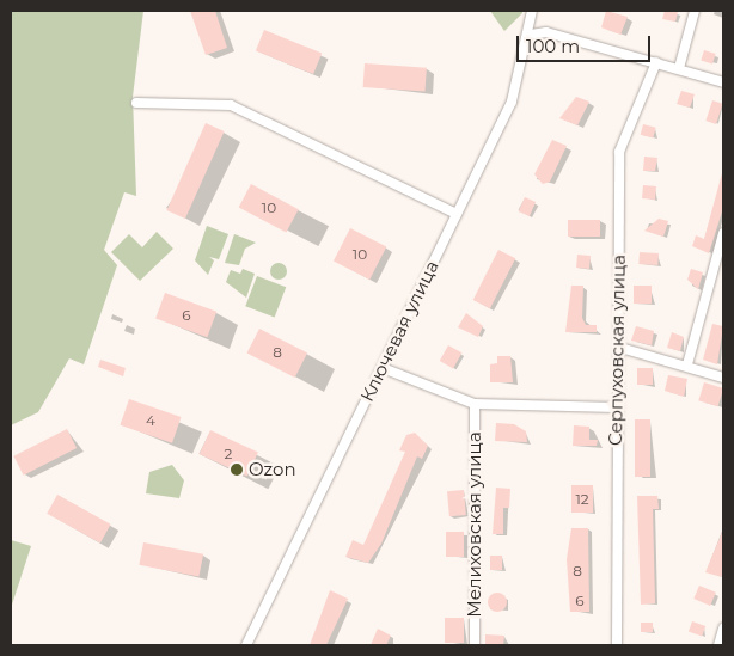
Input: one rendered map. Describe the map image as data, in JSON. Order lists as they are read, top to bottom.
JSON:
{
  "streets": {
    "street": ["Ключевая улица", "Серпуховская улица", "Мелиховская улица"]
  },
  "places": ["Ozon"],
  "house_numbers": [
    "10",
    "10",
    "6",
    "8",
    "4",
    "2",
    "12",
    "8",
    "6"
  ],
  "scale_bar": "100 m"
}
